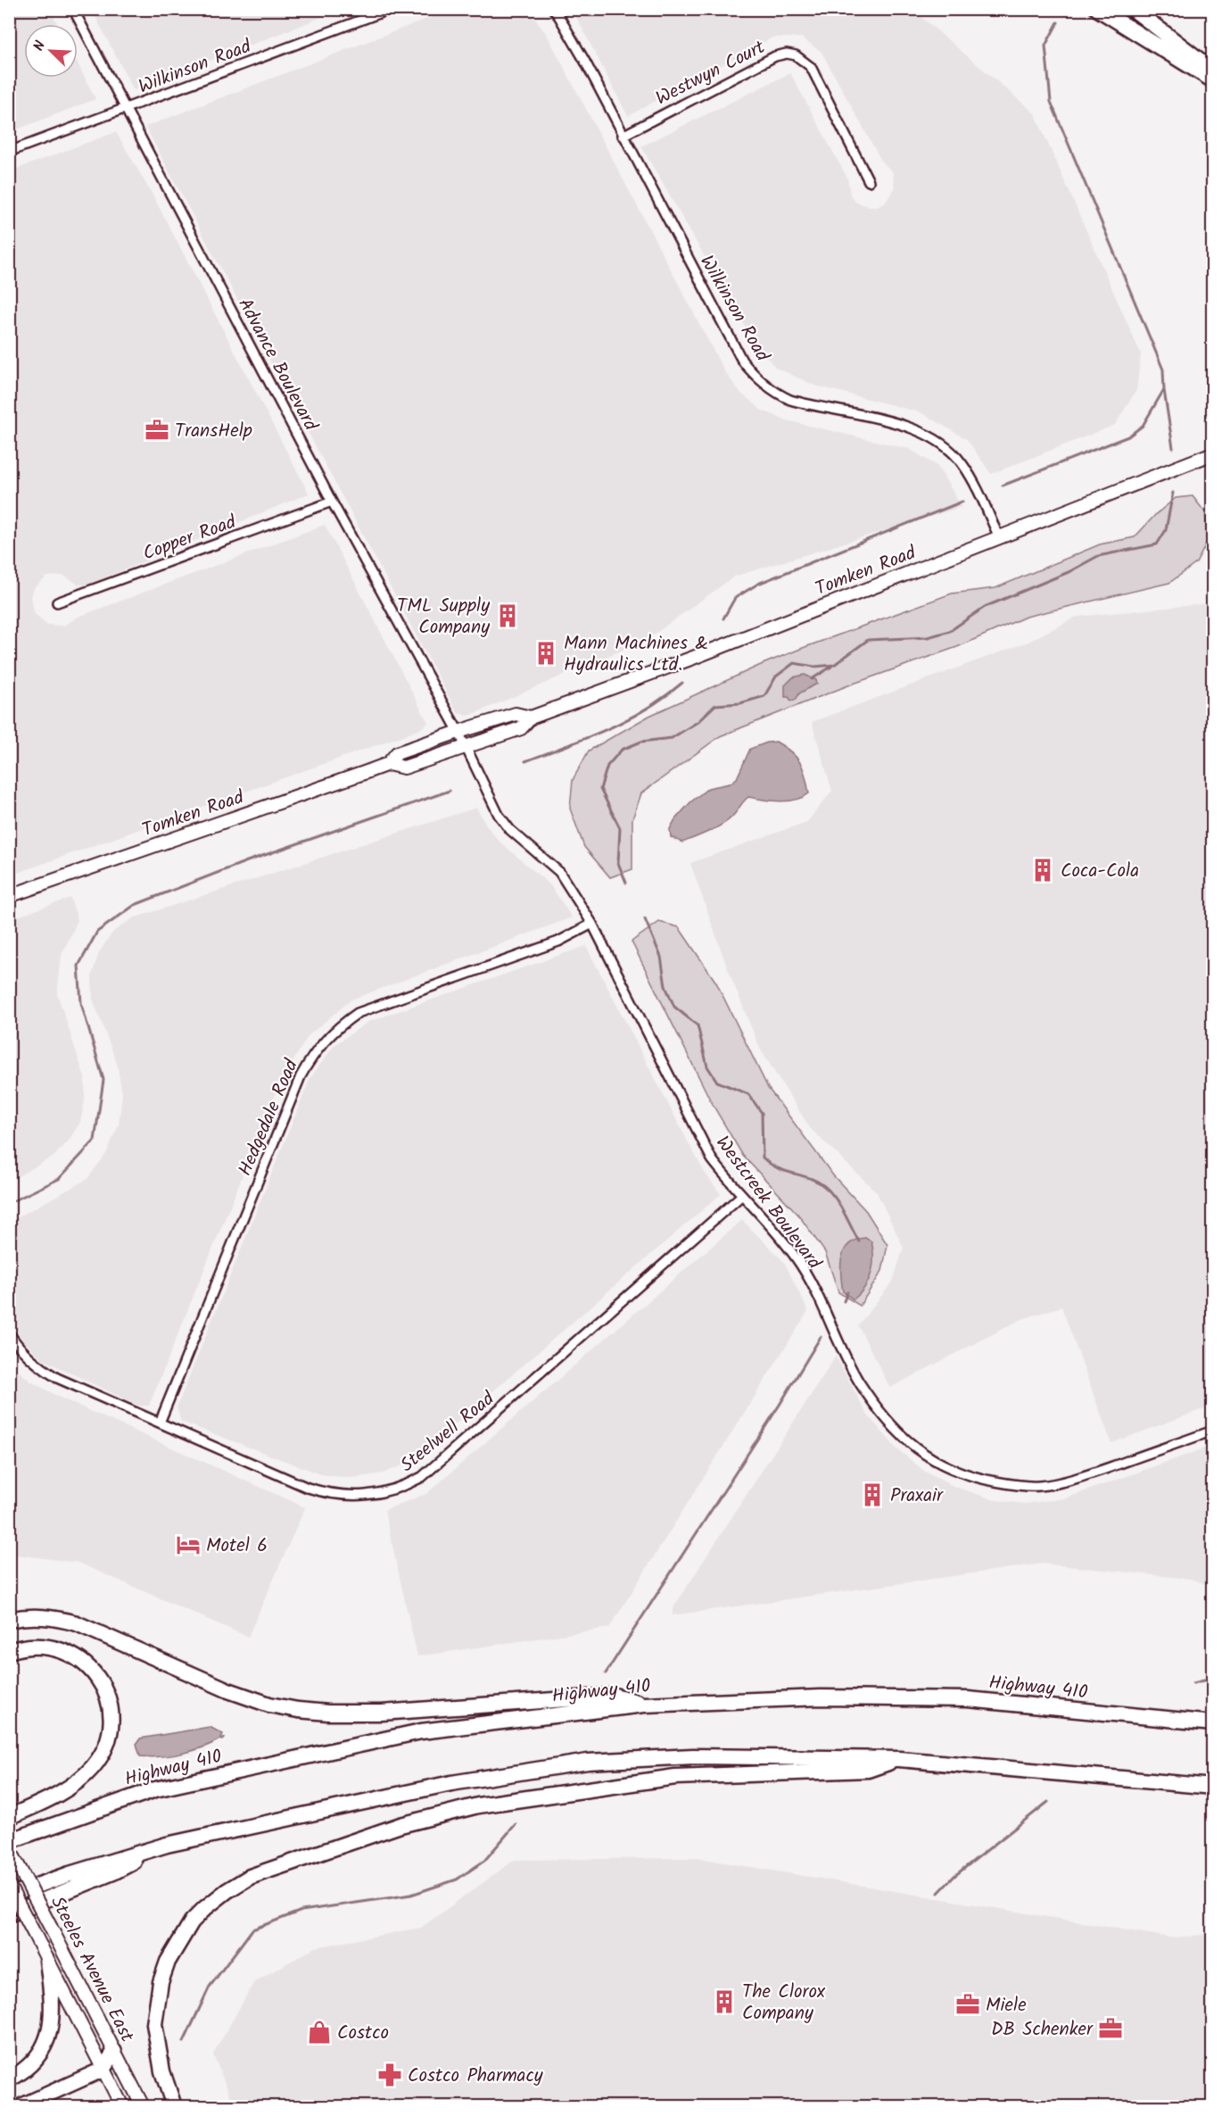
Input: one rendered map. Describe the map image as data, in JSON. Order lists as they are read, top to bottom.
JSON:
{
  "streets": {
    "highway": ["Highway 410"],
    "main road": ["Tomken Road", "Steeles Avenue East"],
    "street": [
      "Wilkinson Road",
      "Westwyn Court",
      "Advance Boulevard",
      "Copper Road",
      "Hedgedale Road",
      "Westcreek Boulevard",
      "Steelwell Road"
    ]
  },
  "crossings": [
    ["Wilkinson Road", "Westwyn Court"],
    ["Wilkinson Road", "Advance Boulevard"],
    ["Wilkinson Road", "Tomken Road"],
    ["Advance Boulevard", "Copper Road"],
    ["Advance Boulevard", "Tomken Road"],
    ["Advance Boulevard", "Westcreek Boulevard"],
    ["Tomken Road", "Westcreek Boulevard"],
    ["Hedgedale Road", "Westcreek Boulevard"],
    ["Hedgedale Road", "Steelwell Road"],
    ["Westcreek Boulevard", "Steelwell Road"]
  ],
  "places": {
    "office": ["TransHelp", "Miele", "DB Schenker"],
    "building": [
      "TML Supply Company",
      "Mann Machines & Hydraulics Ltd.",
      "Coca-Cola",
      "Praxair",
      "The Clorox Company"
    ],
    "hotel": ["Motel 6"],
    "shop": ["Costco"],
    "pharmacy": ["Costco Pharmacy"]
  },
  "north": "top left"
}
